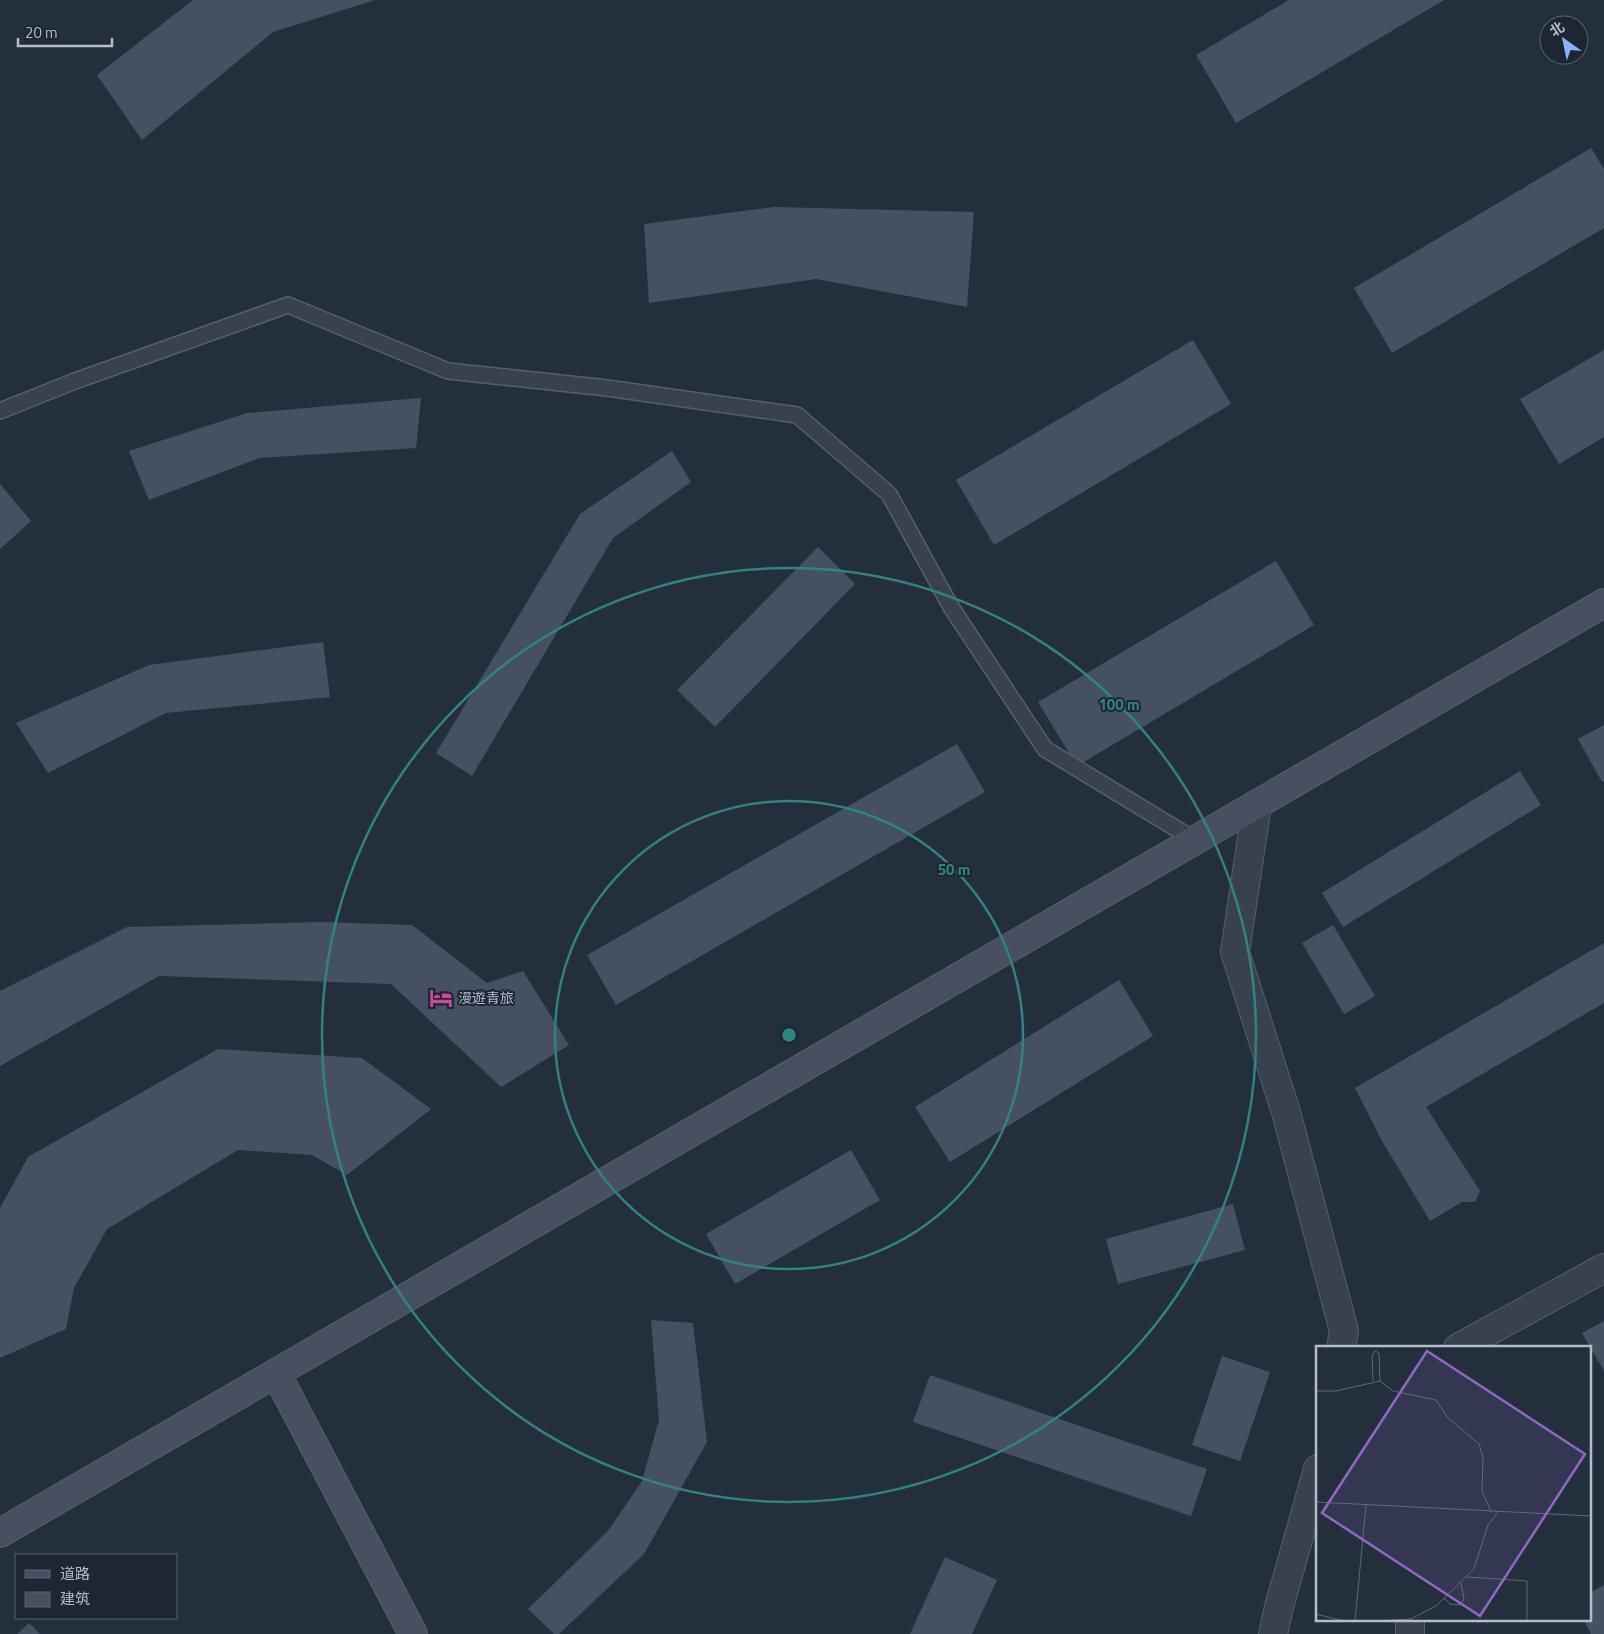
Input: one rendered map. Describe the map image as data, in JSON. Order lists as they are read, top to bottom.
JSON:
{
  "places": {
    "hotel": ["漫遊青旅"]
  },
  "legend": ["道路", "建筑"],
  "scale_bar": "20 m",
  "north": "top left",
  "rings": ["100 m", "50 m"]
}
